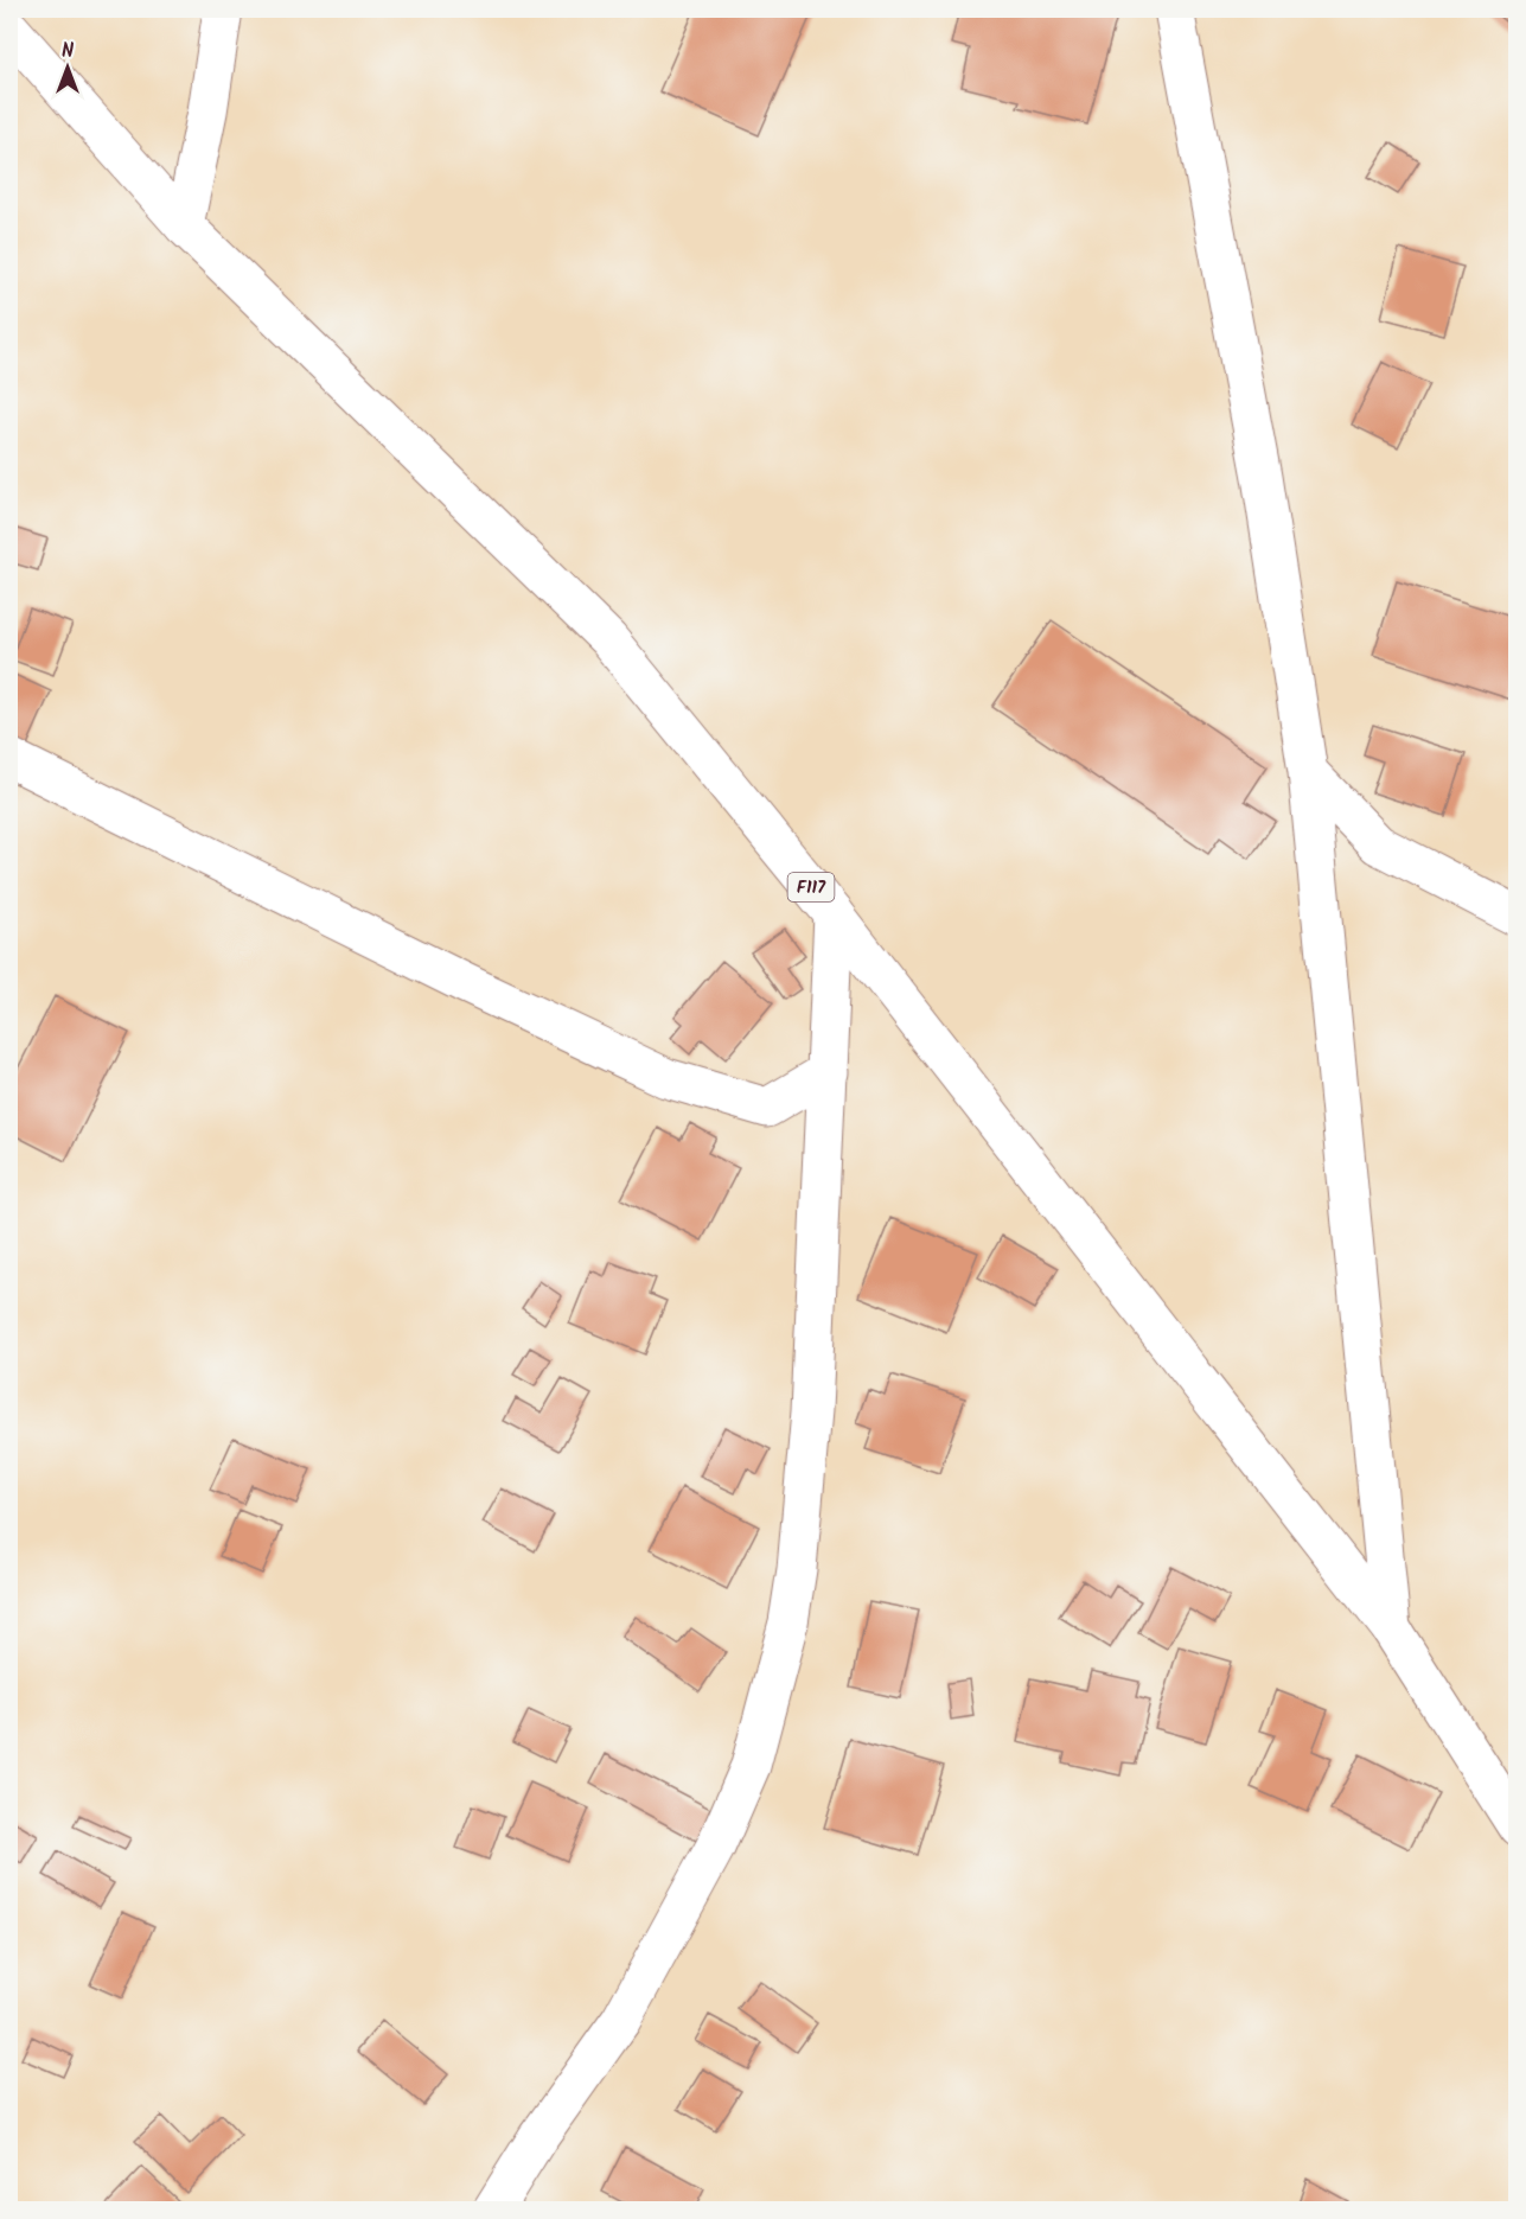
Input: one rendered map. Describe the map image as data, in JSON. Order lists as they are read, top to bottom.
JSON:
{
  "streets": {
    "street": ["F117"]
  },
  "north": "top"
}
